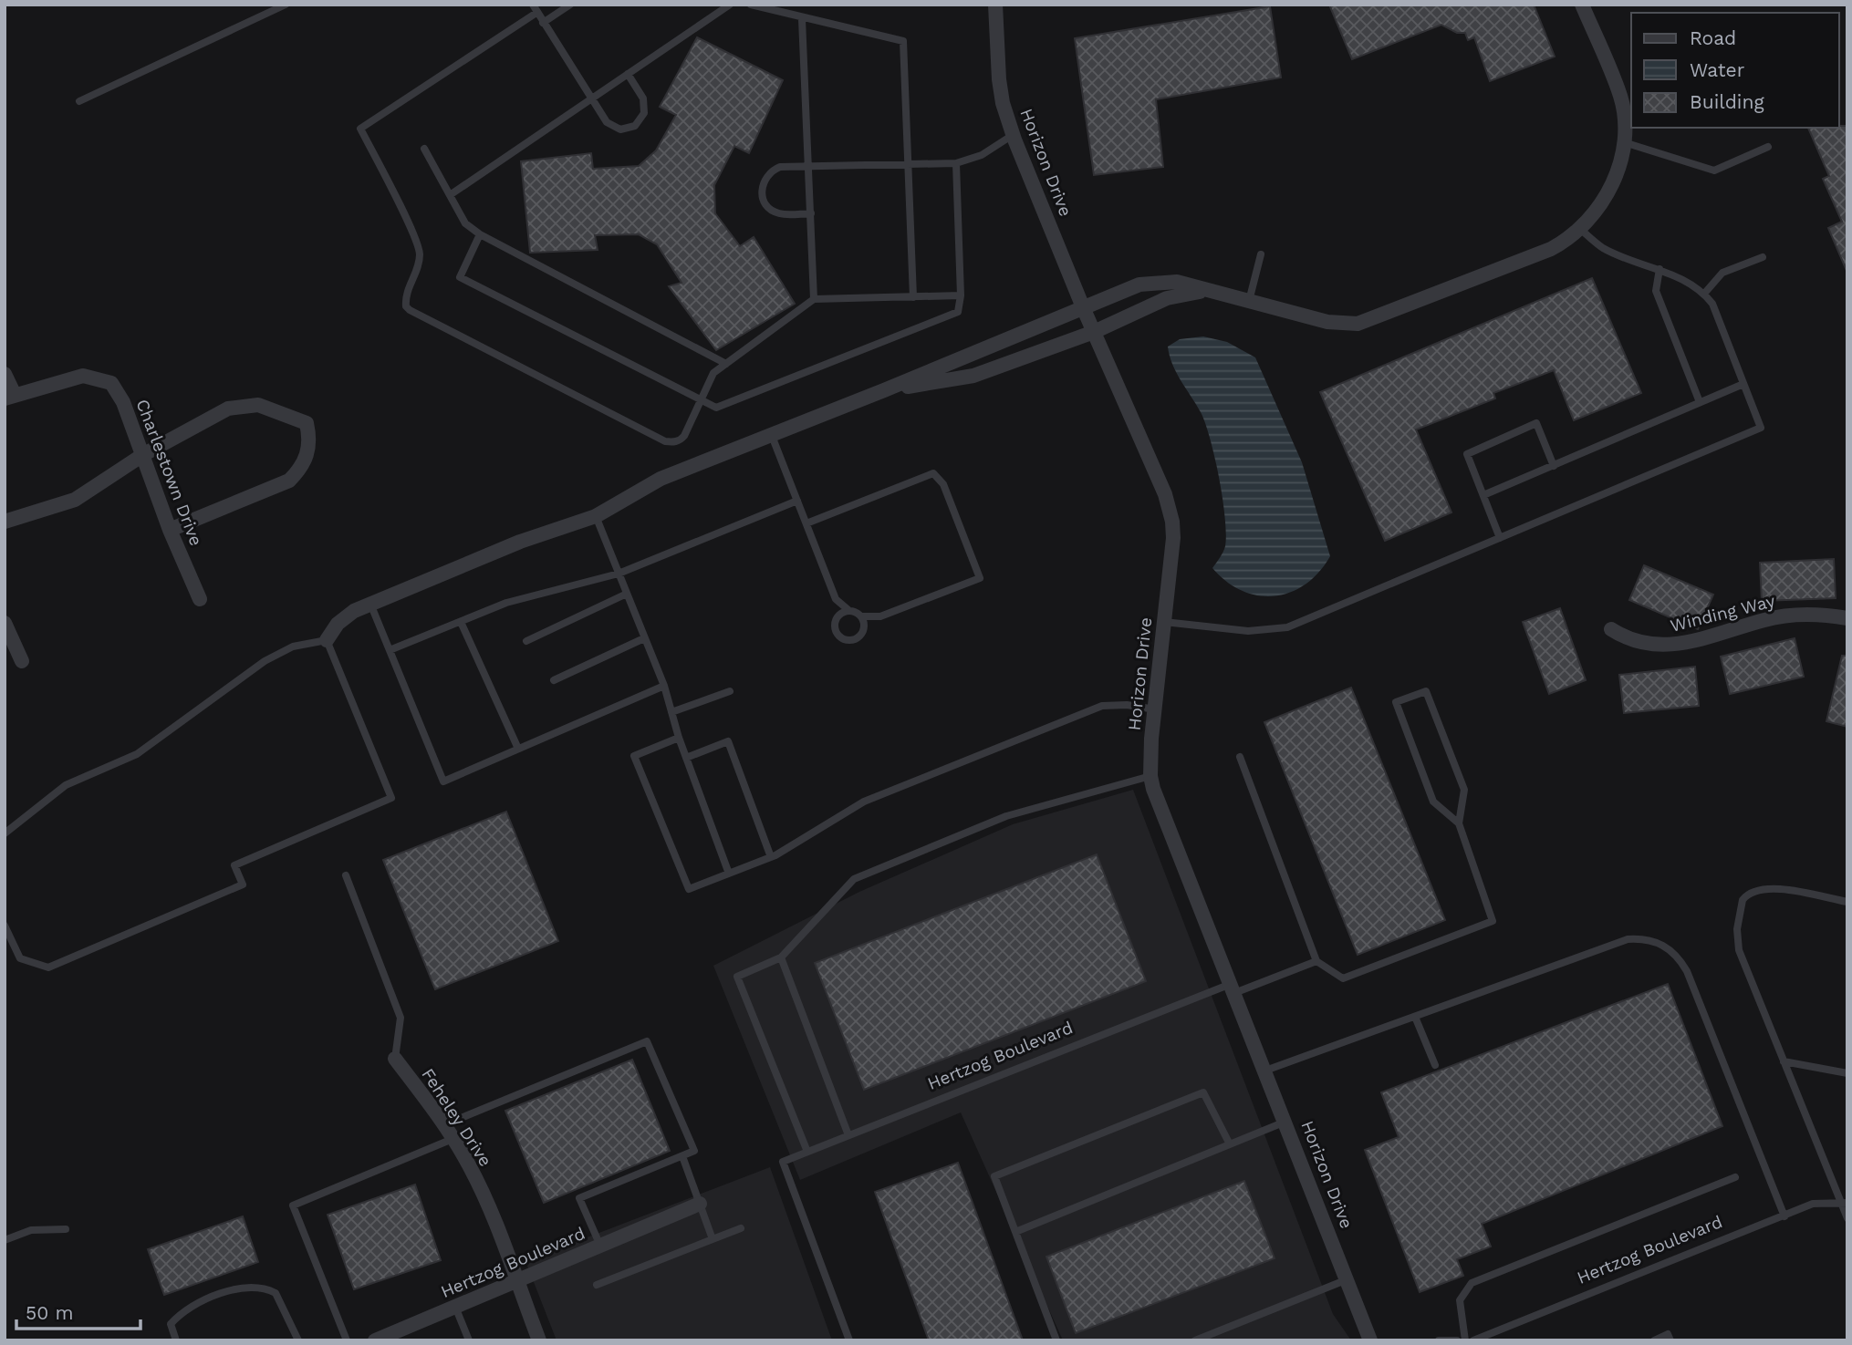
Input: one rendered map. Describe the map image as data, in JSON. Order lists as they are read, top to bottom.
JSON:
{
  "streets": {
    "street": [
      "Horizon Drive",
      "Charlestown Drive",
      "Winding Way",
      "Hertzog Boulevard",
      "Feheley Drive"
    ]
  },
  "crossings": [
    ["Horizon Drive", "Hertzog Boulevard"],
    ["Hertzog Boulevard", "Feheley Drive"]
  ],
  "legend": ["Road", "Water", "Building"],
  "scale_bar": "50 m"
}
